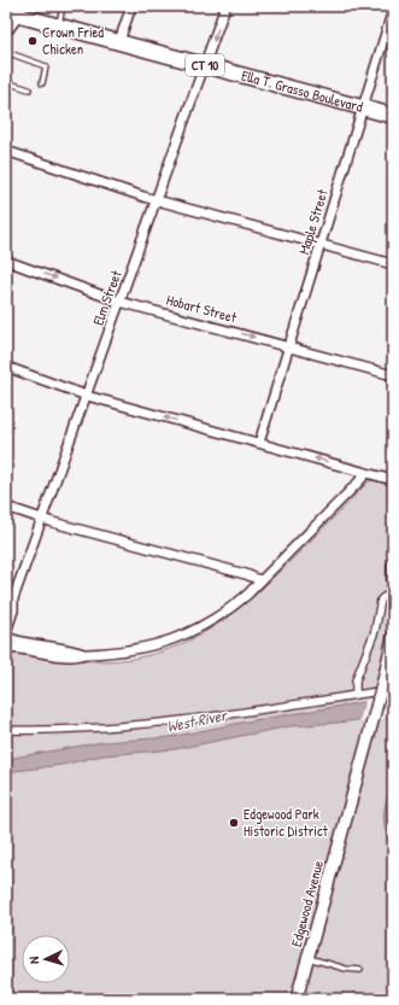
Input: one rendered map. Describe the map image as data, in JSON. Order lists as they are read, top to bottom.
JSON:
{
  "streets": {
    "main road": ["CT 10", "Ella T. Grasso Boulevard"],
    "street": [
      "Maple Street",
      "Elm Street",
      "Hobart Street",
      "Edgewood Avenue"
    ]
  },
  "crossings": [
    ["CT 10", "Ella T. Grasso Boulevard"],
    ["Ella T. Grasso Boulevard", "Maple Street"],
    ["Ella T. Grasso Boulevard", "Elm Street"],
    ["Maple Street", "Hobart Street"],
    ["Elm Street", "Hobart Street"]
  ],
  "one_way": ["Hobart Street"],
  "water": ["West River"],
  "places": ["Crown Fried Chicken", "Edgewood Park Historic District"],
  "north": "left"
}
